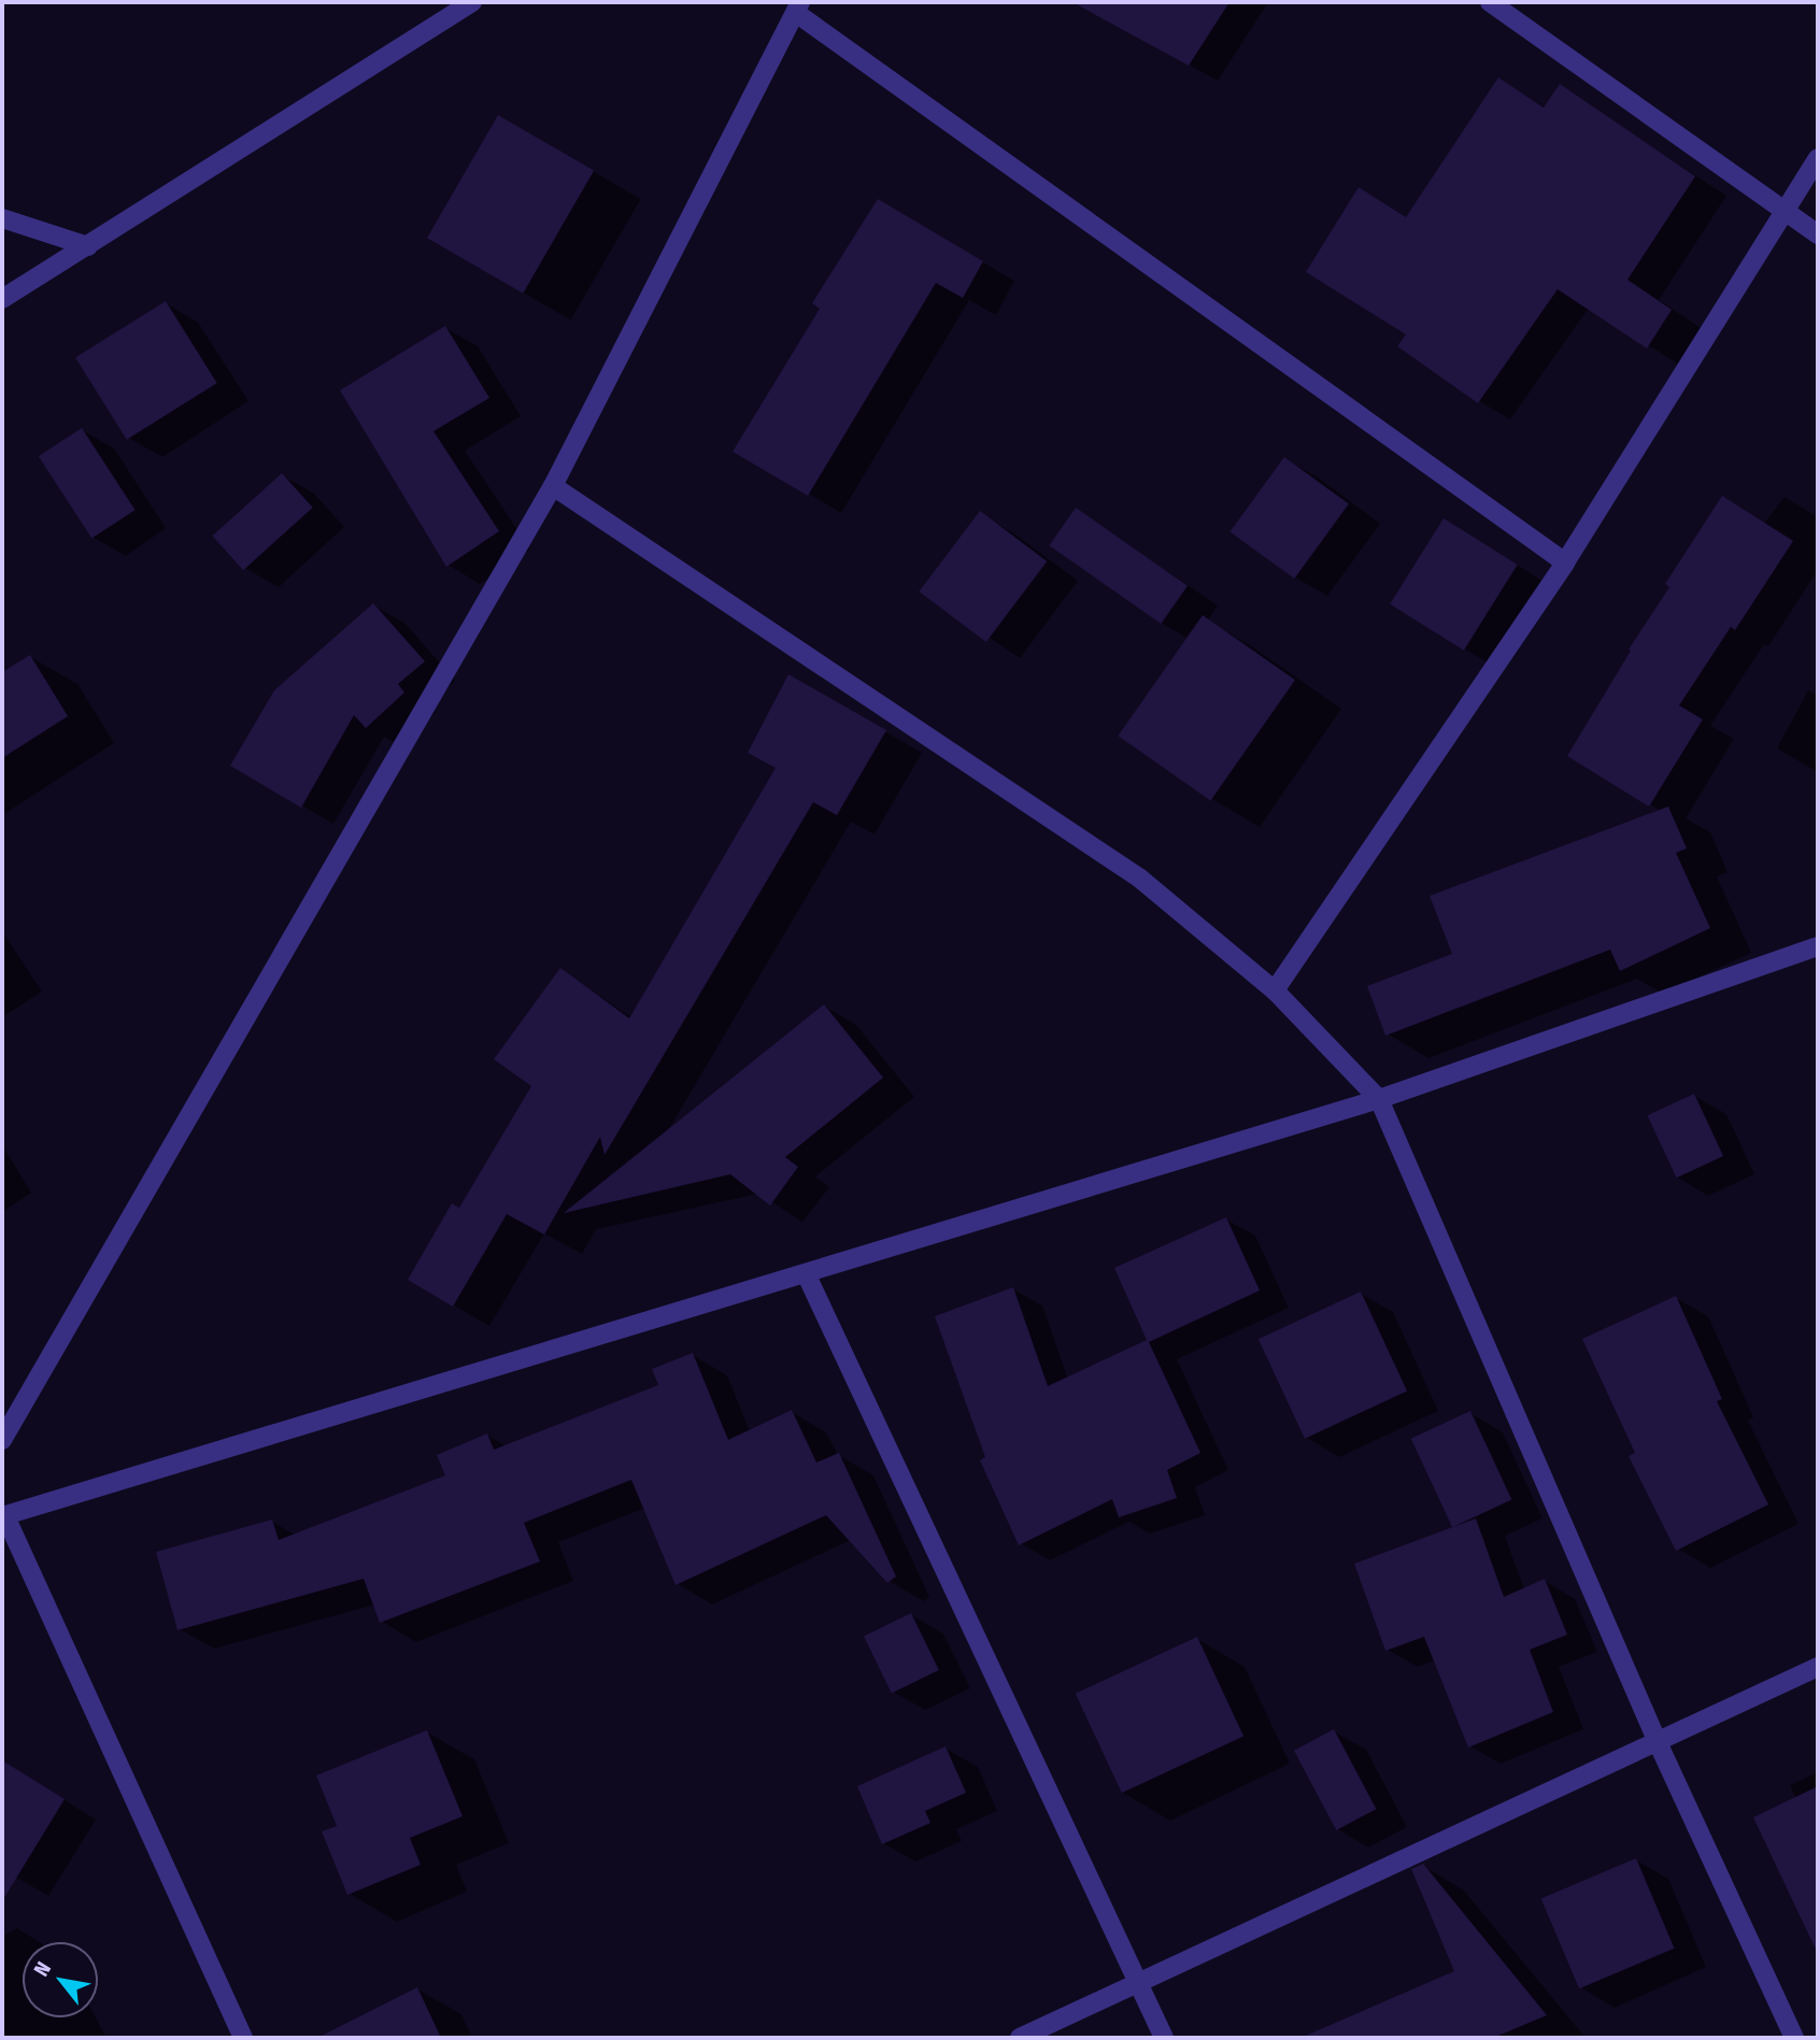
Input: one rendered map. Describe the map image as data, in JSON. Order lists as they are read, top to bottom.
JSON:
{
  "north": "top left"
}
